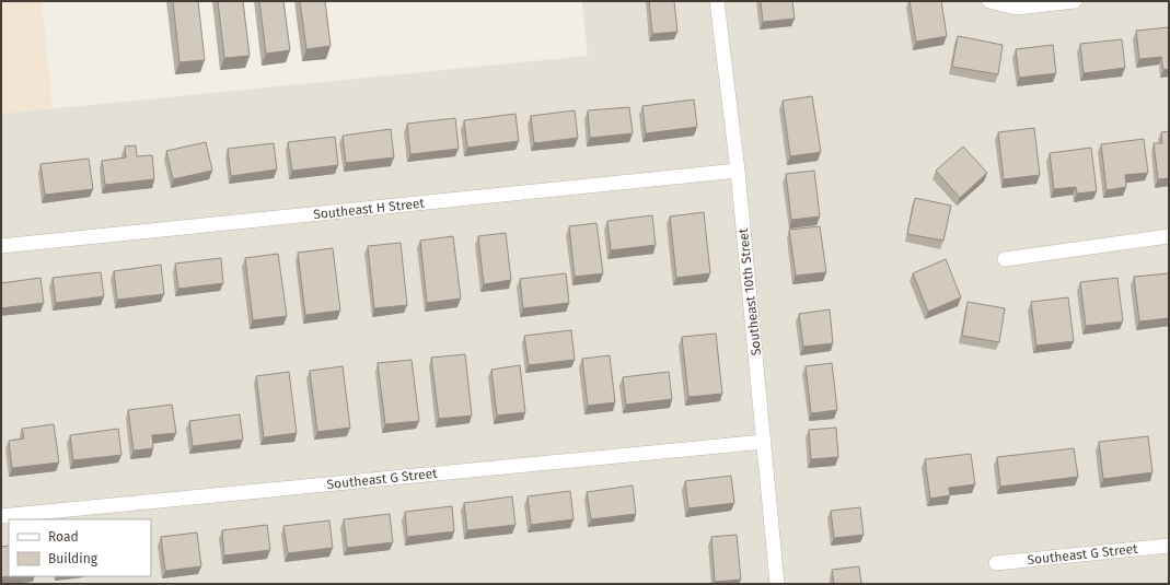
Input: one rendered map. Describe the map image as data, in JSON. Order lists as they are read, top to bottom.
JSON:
{
  "streets": {
    "street": ["Southeast H Street", "Southeast 10th Street", "Southeast G Street"]
  },
  "crossings": [
    ["Southeast H Street", "Southeast 10th Street"],
    ["Southeast 10th Street", "Southeast G Street"]
  ],
  "legend": ["Road", "Building"]
}
